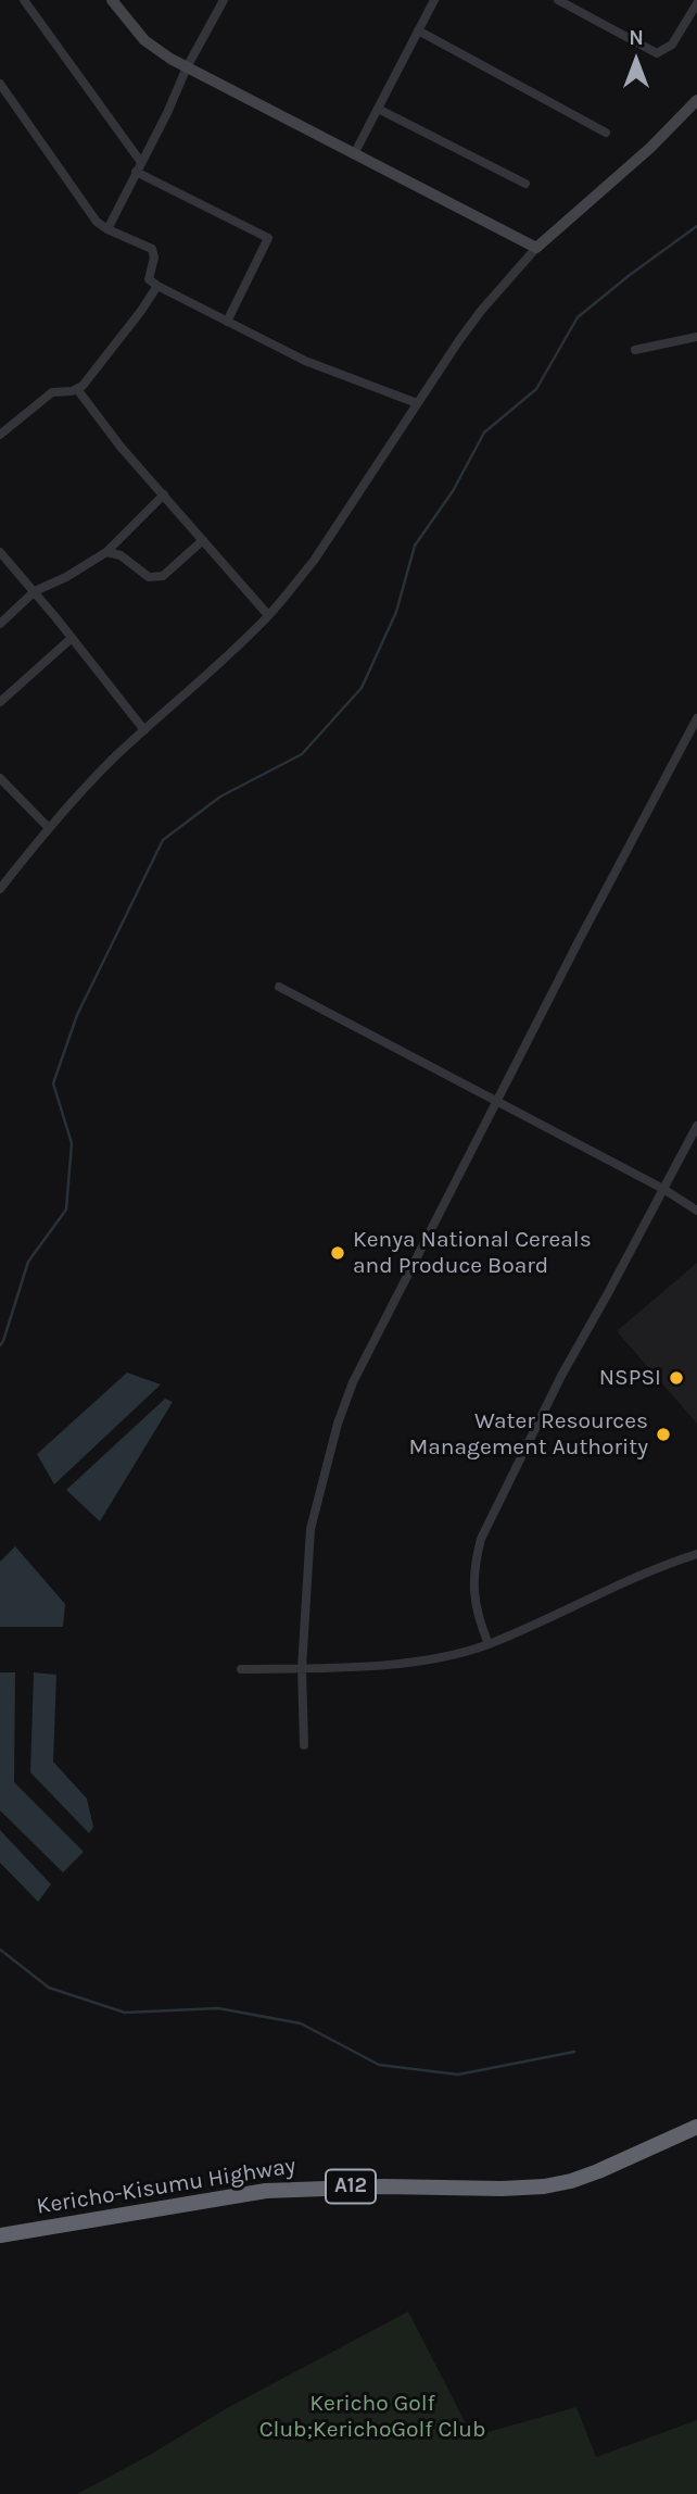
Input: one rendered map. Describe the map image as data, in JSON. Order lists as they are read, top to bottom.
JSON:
{
  "streets": {
    "highway": ["Kericho-Kisumu Highway", "A12"]
  },
  "parks": ["Kericho Golf Club;KerichoGolf Club"],
  "places": ["Kenya National Cereals and Produce Board", "NSPSI", "Water Resources Management Authority"],
  "north": "top"
}
